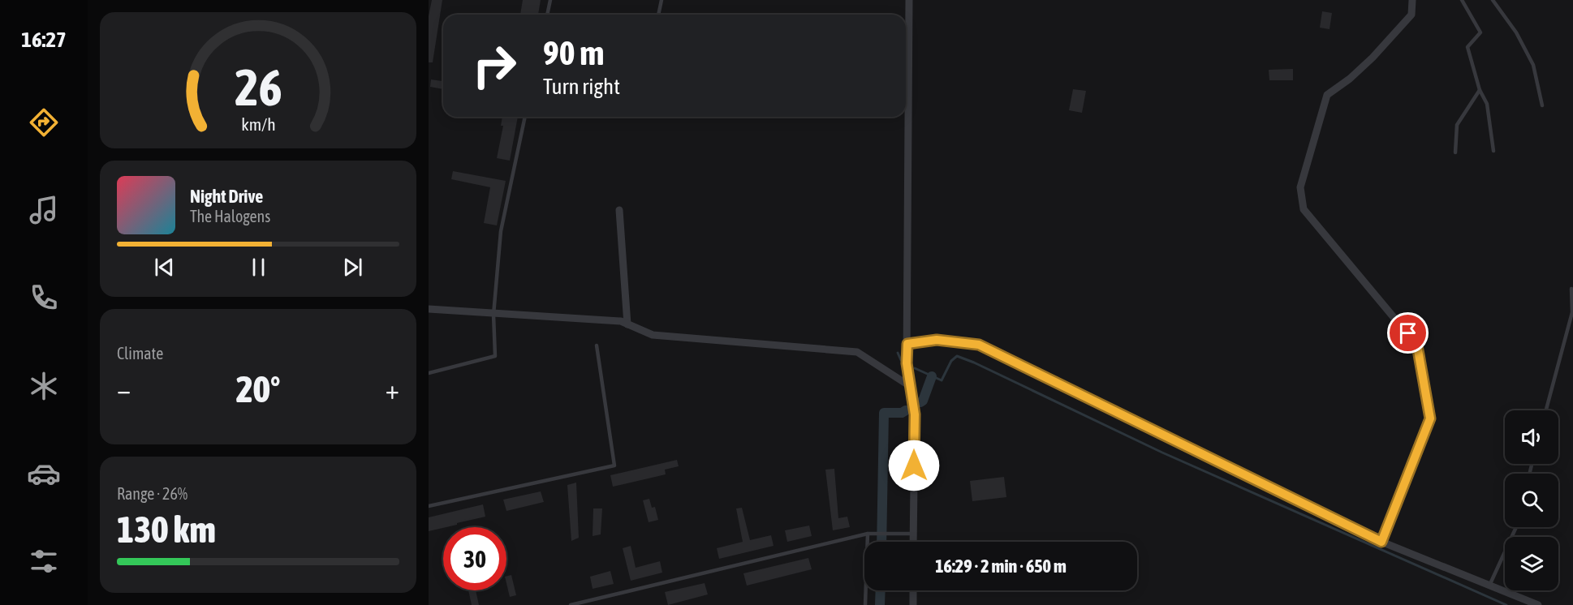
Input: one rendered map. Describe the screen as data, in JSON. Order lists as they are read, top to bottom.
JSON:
{
  "page": {
    "tabs": "16:27",
    "turn": ["90 m", "Turn right"],
    "song": ["Night Drive", "The Halogens"],
    "tile": [
      "Climate",
      ["Range · 26%", "130 km"]
    ],
    "heat": ["−", "20°", "+"],
    "limit": "30",
    "trip": "16:29 · 2 min · 650 m",
    "gauge": ["26", "km/h"]
  }
}
